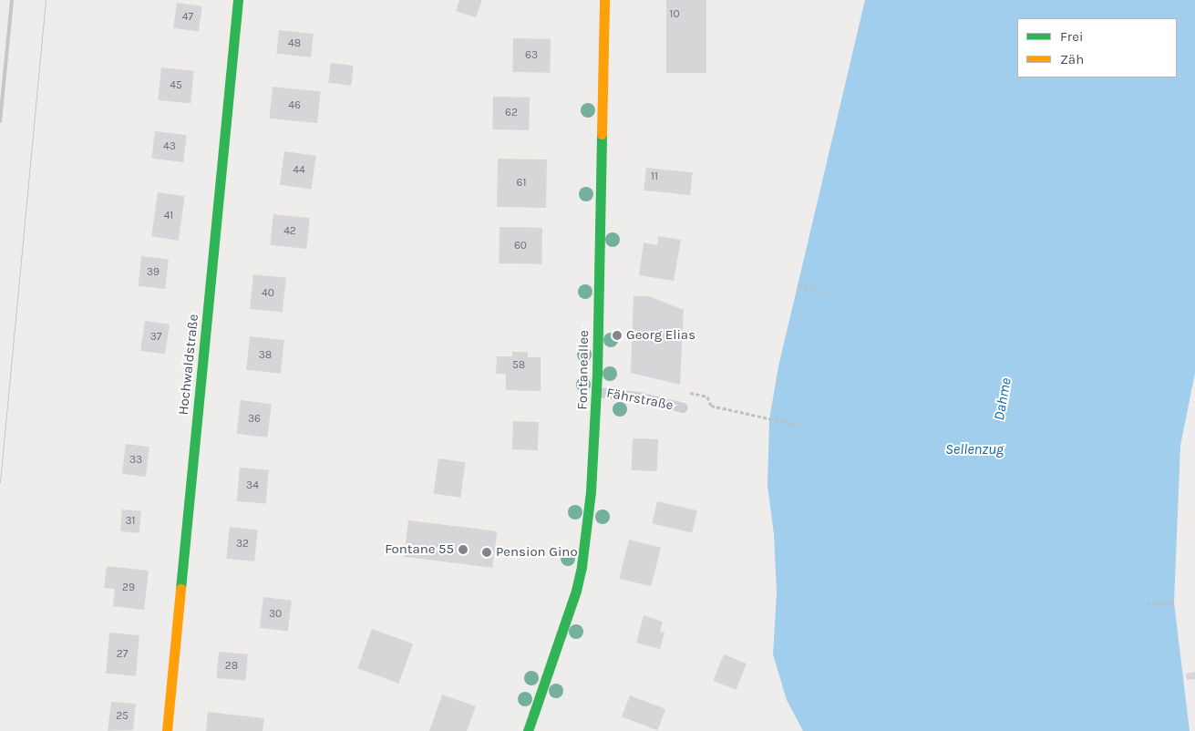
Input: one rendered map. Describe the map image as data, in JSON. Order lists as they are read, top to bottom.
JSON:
{
  "streets": {
    "main road": ["Hochwaldstraße", "Fontaneallee"],
    "lane": ["Fährstraße"]
  },
  "crossings": [
    ["Fontaneallee", "Fährstraße"]
  ],
  "water": ["Dahme", "Sellenzug"],
  "places": ["Georg Elias", "Fontane 55", "Pension Gino"],
  "house_numbers": [
    "10",
    "47",
    "48",
    "63",
    "45",
    "46",
    "62",
    "43",
    "44",
    "11",
    "61",
    "41",
    "42",
    "60",
    "39",
    "40",
    "37",
    "38",
    "58",
    "36",
    "33",
    "34",
    "31",
    "32",
    "29",
    "30",
    "27",
    "28",
    "25"
  ],
  "legend": ["Frei", "Zäh"]
}
